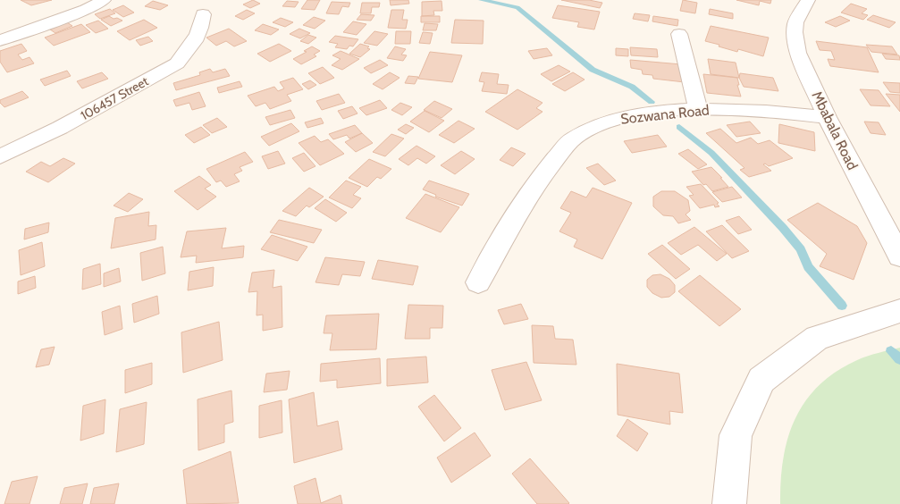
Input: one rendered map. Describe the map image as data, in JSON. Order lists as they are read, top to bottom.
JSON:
{
  "streets": {
    "street": ["106457 Street", "Sozwana Road", "Mbabala Road"]
  },
  "crossings": [
    ["Sozwana Road", "Mbabala Road"]
  ]
}
